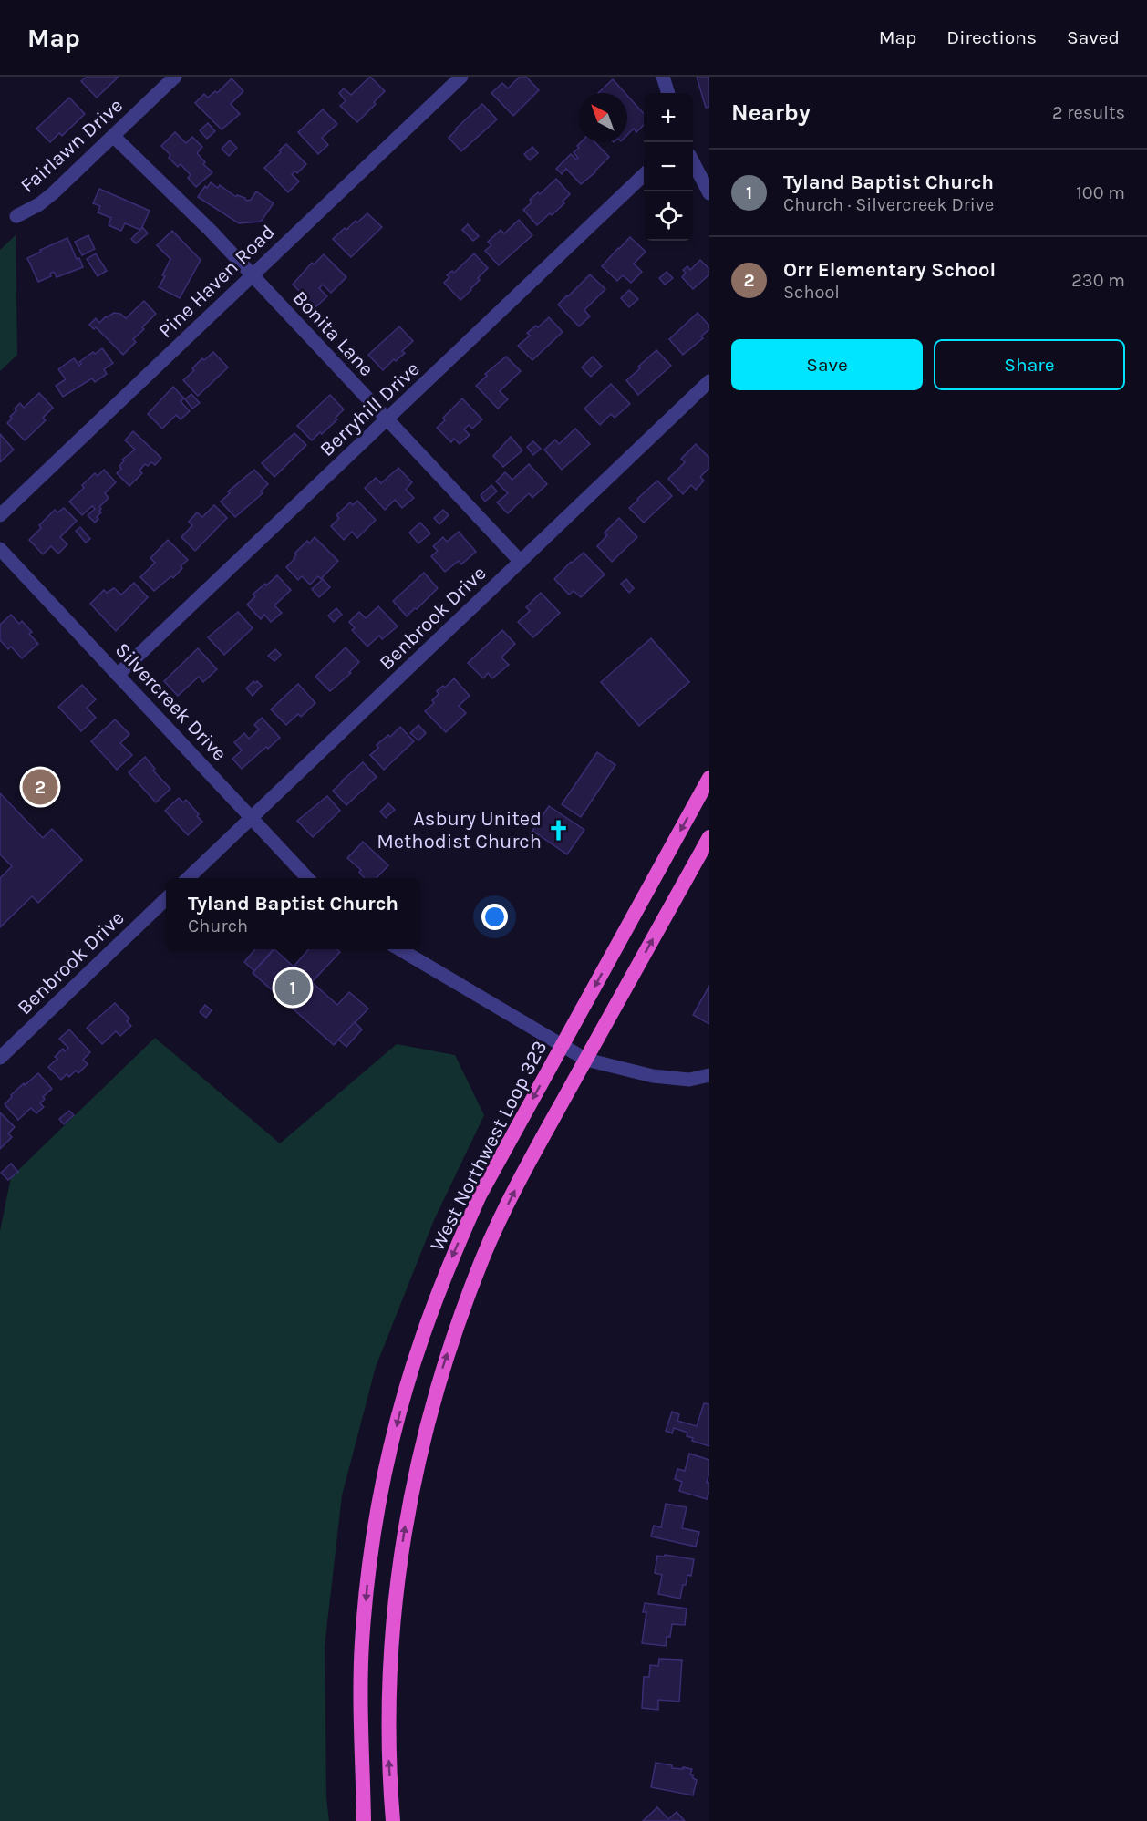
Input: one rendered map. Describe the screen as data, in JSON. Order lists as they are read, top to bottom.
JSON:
{
  "streets": {
    "highway": ["West Northwest Loop 323"],
    "street": [
      "Fairlawn Drive",
      "Pine Haven Road",
      "Bonita Lane",
      "Berryhill Drive",
      "Benbrook Drive",
      "Silvercreek Drive"
    ]
  },
  "crossings": [
    ["Fairlawn Drive", "Bonita Lane"],
    ["Pine Haven Road", "Bonita Lane"],
    ["Bonita Lane", "Berryhill Drive"],
    ["Bonita Lane", "Benbrook Drive"],
    ["Berryhill Drive", "Silvercreek Drive"],
    ["Benbrook Drive", "Silvercreek Drive"]
  ],
  "places": {
    "church": ["Asbury United Methodist Church"]
  },
  "north": "top left",
  "page": {
    "header": "Map",
    "nav": ["Map", "Directions", "Saved"],
    "heading": ["Nearby", "2 results"],
    "map_buttons": ["+", "−"],
    "list": [
      {
        "mark": "1",
        "name": "Tyland Baptist Church",
        "note": "Church · Silvercreek Drive",
        "value": "100 m"
      },
      {
        "mark": "2",
        "name": "Orr Elementary School",
        "note": "School",
        "value": "230 m"
      }
    ],
    "buttons": ["Save", "Share"],
    "pins": ["2", "1"],
    "popup": ["Tyland Baptist Church", "Church"]
  }
}
